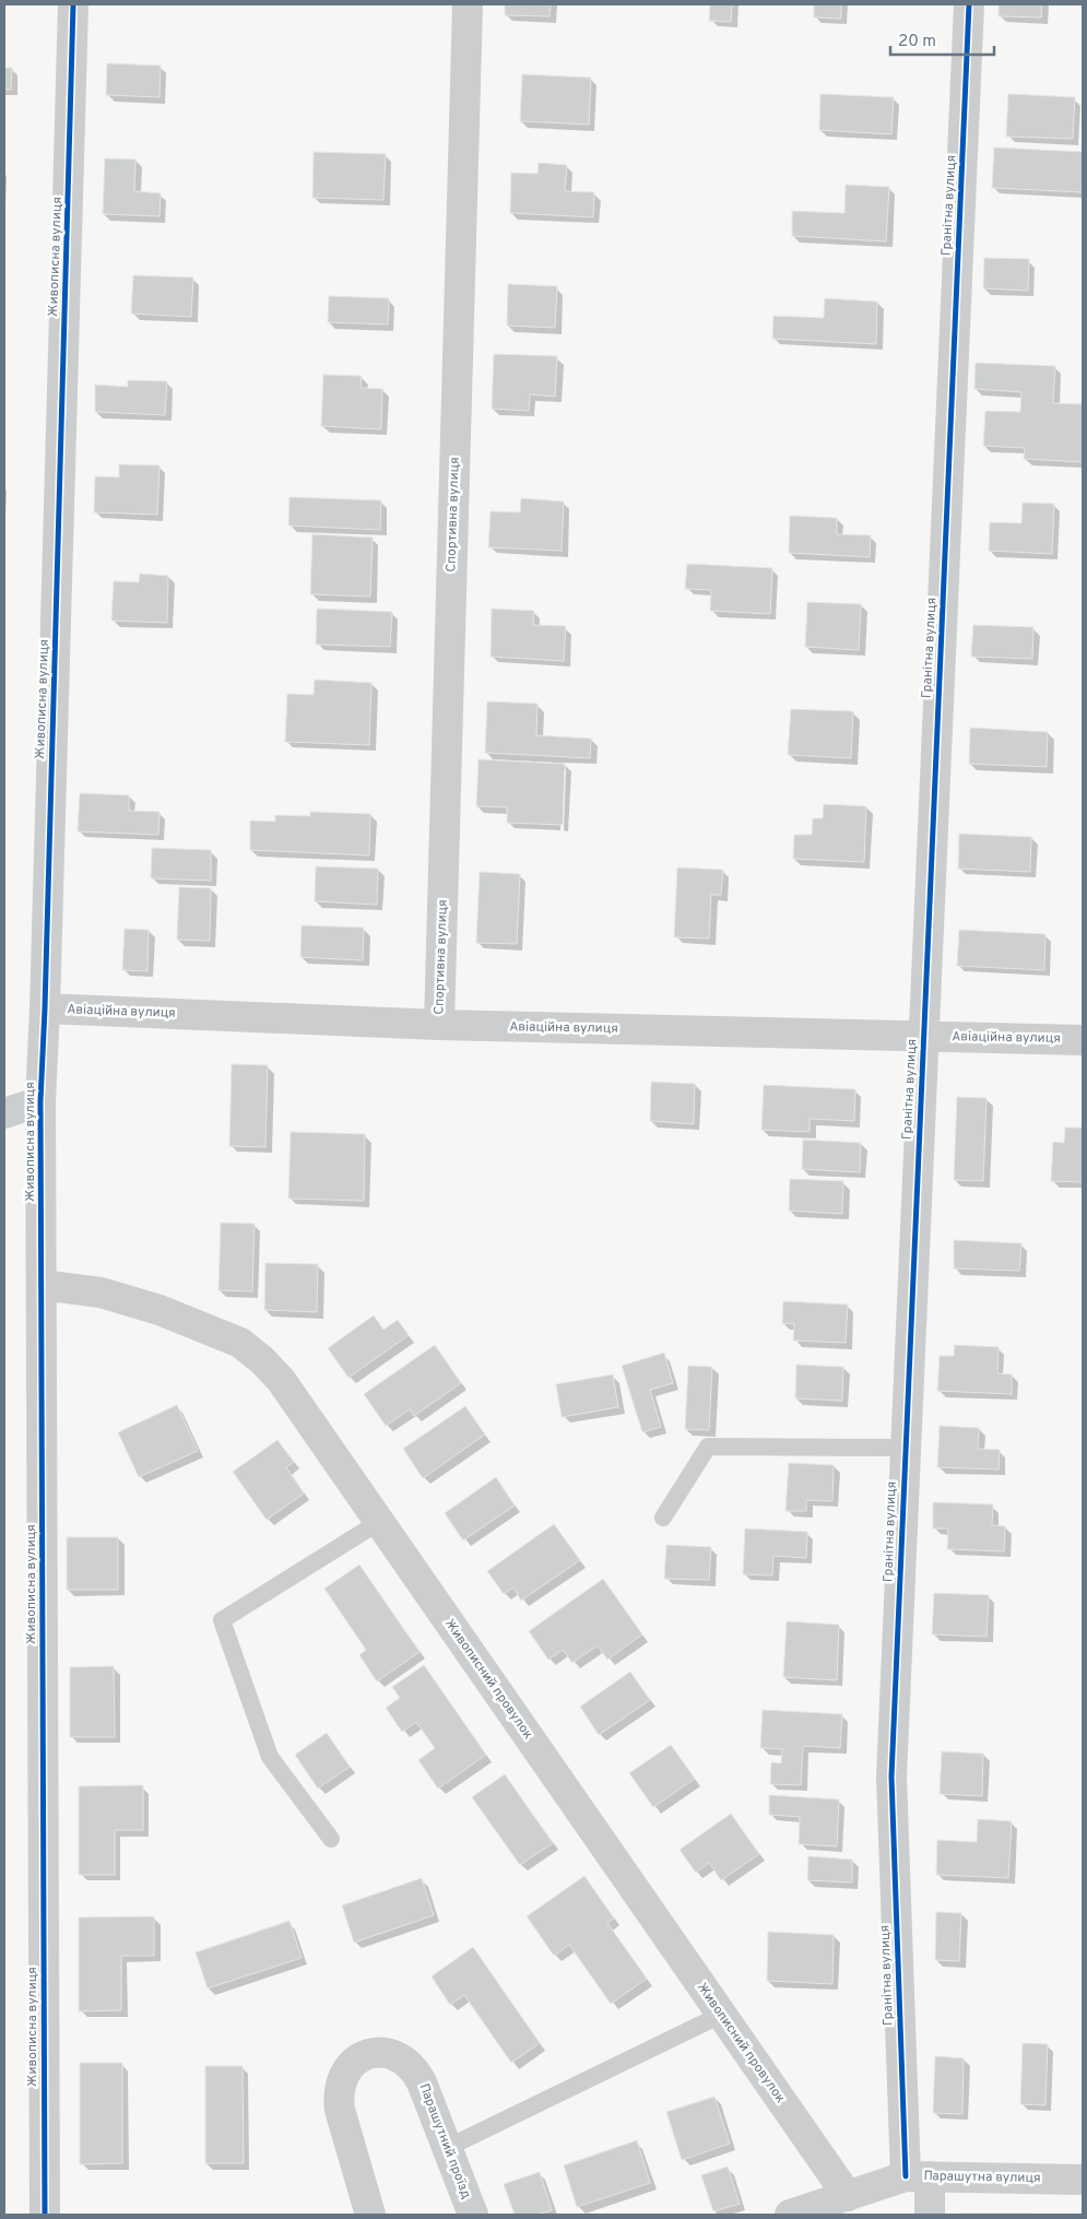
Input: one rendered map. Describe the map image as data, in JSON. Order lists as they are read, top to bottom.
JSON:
{
  "streets": {
    "street": [
      "Гранітна вулиця",
      "Живописна вулиця",
      "Спортивна вулиця",
      "Авіаційна вулиця",
      "Живописний провулок",
      "Парашутний проїзд",
      "Парашутна вулиця"
    ]
  },
  "crossings": [
    ["Гранітна вулиця", "Авіаційна вулиця"],
    ["Гранітна вулиця", "Парашутна вулиця"],
    ["Живописна вулиця", "Авіаційна вулиця"],
    ["Живописна вулиця", "Живописний провулок"],
    ["Спортивна вулиця", "Авіаційна вулиця"],
    ["Живописний провулок", "Парашутна вулиця"]
  ],
  "scale_bar": "20 m"
}
